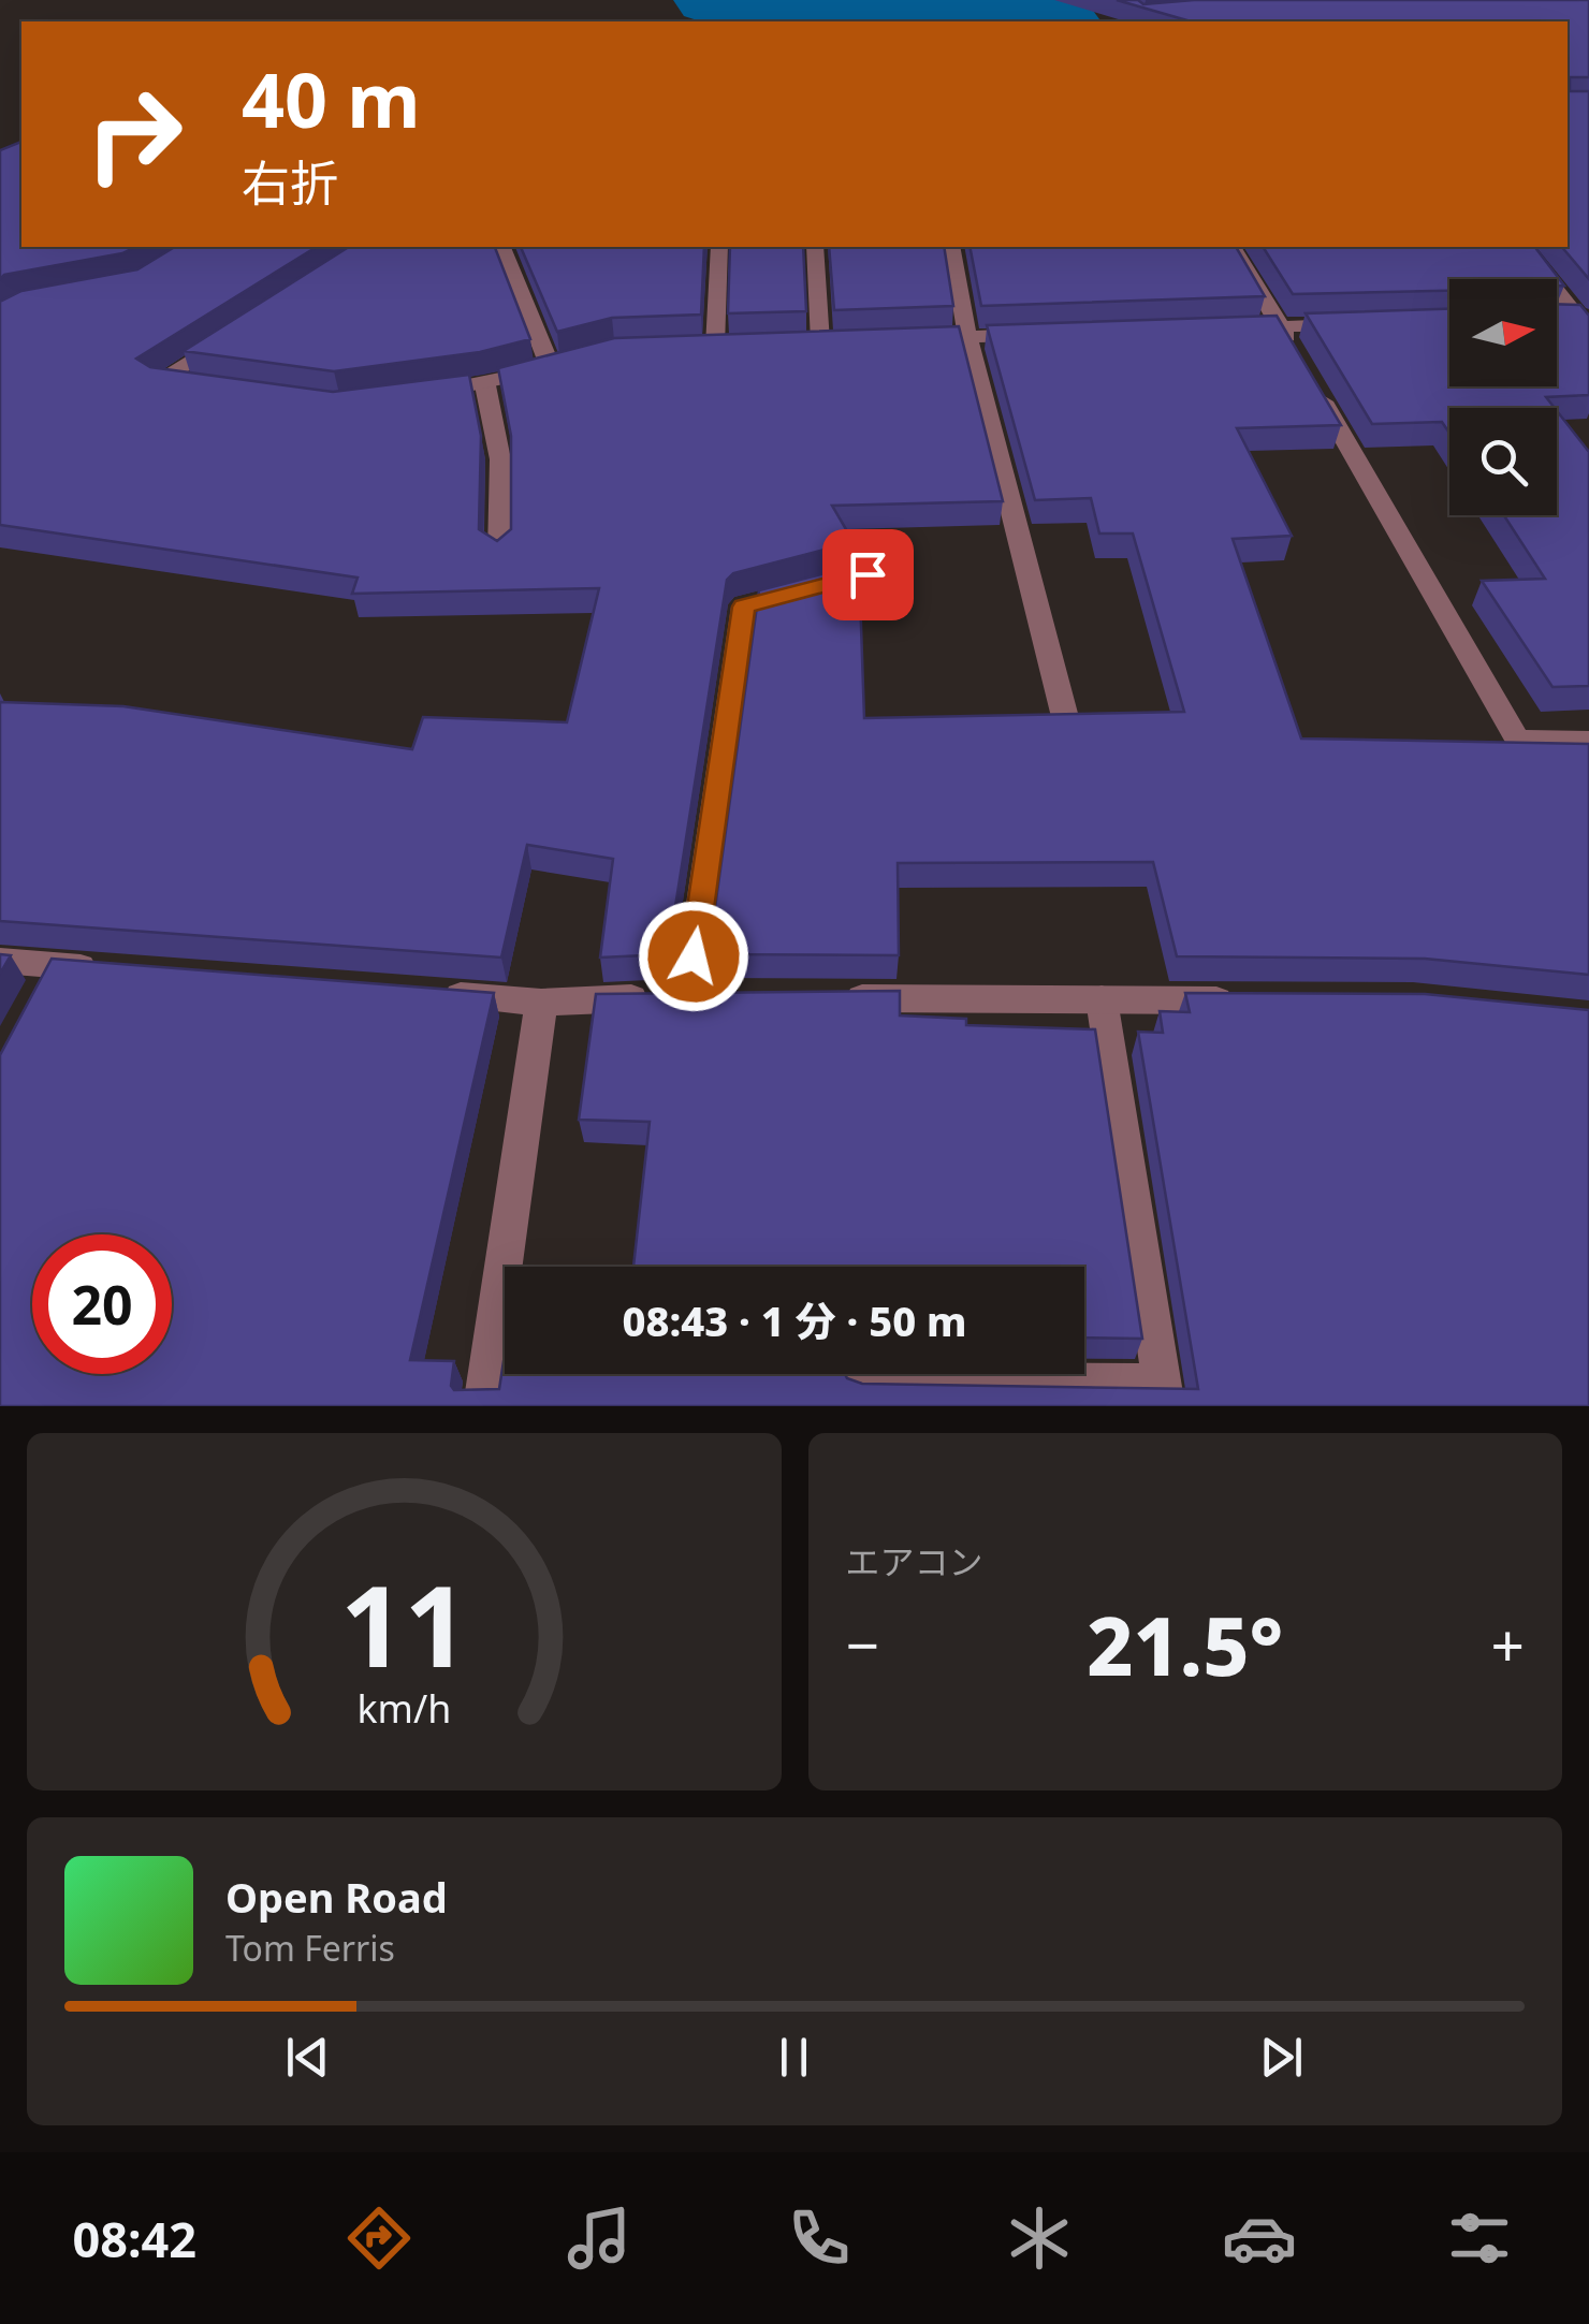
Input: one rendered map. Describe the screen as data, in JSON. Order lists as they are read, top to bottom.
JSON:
{
  "north": "right",
  "page": {
    "turn": ["40 m", "右折"],
    "limit": "20",
    "trip": "08:43 · 1 分 · 50 m",
    "tile": "エアコン",
    "heat": ["−", "21.5°", "+"],
    "song": ["Open Road", "Tom Ferris"],
    "tabs": "08:42",
    "gauge": ["11", "km/h"]
  }
}
